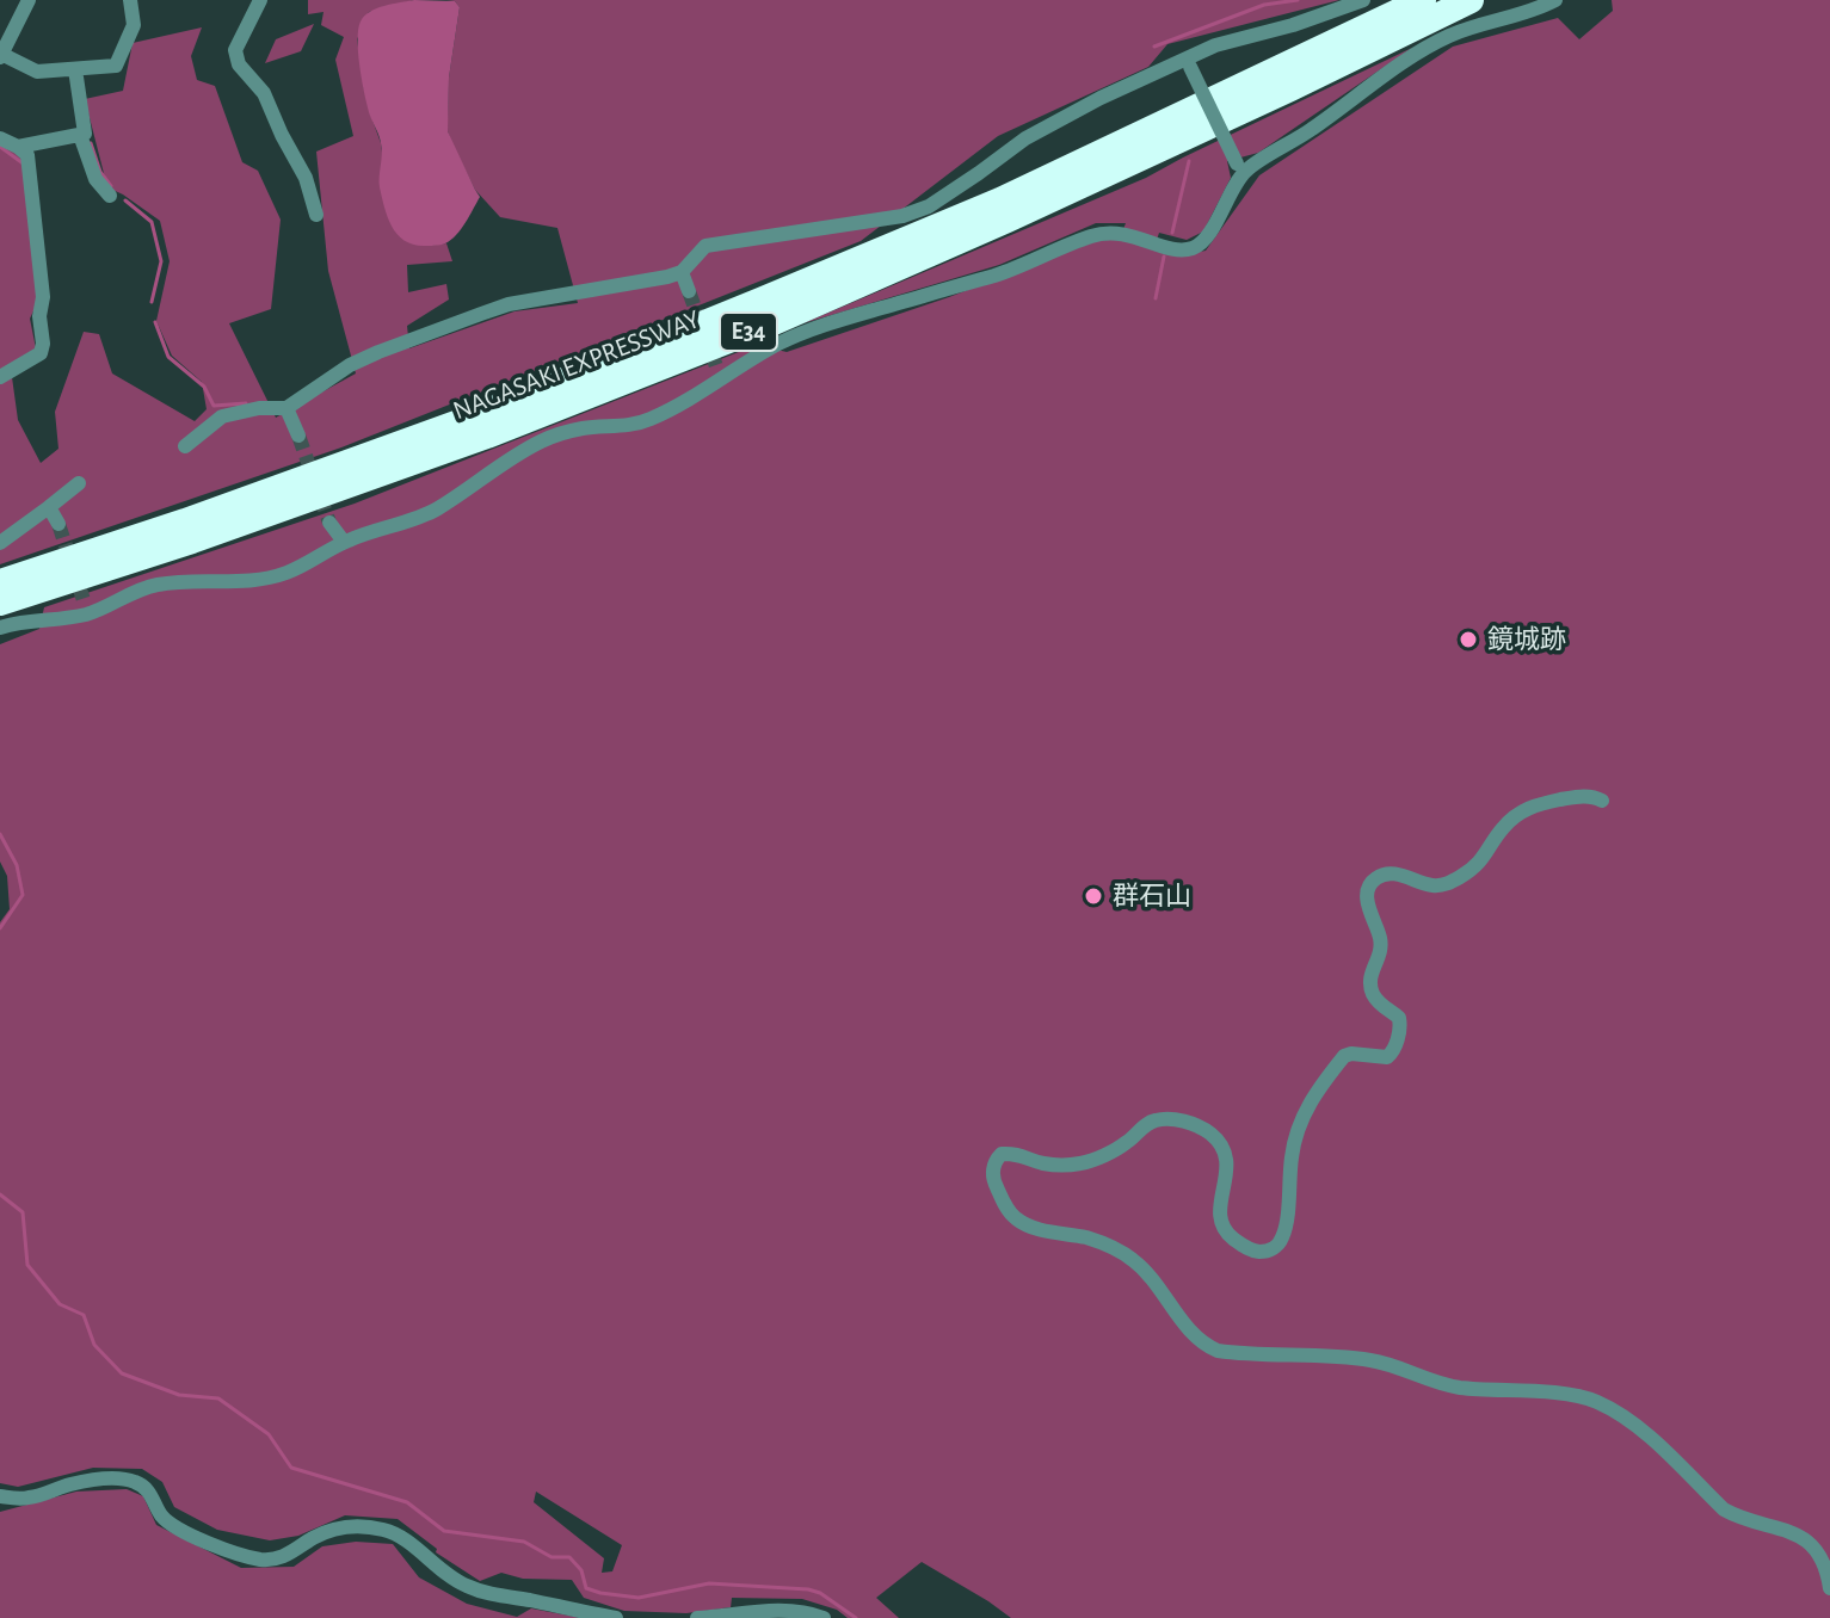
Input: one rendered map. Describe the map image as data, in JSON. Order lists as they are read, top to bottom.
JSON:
{
  "streets": {
    "highway": ["E34", "NAGASAKI EXPRESSWAY"]
  },
  "places": ["鏡城跡", "群石山"]
}
